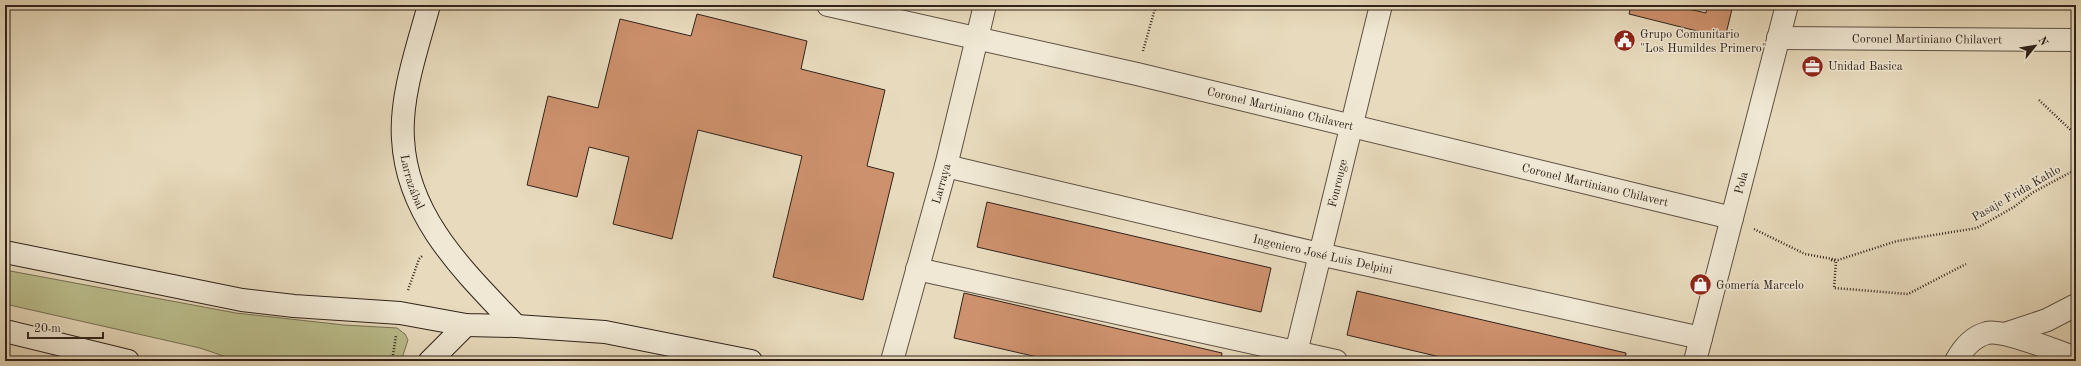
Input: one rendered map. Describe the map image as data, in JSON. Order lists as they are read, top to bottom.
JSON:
{
  "streets": {
    "street": [
      "Coronel Martiniano Chilavert",
      "Larrazábal",
      "Fonrouge",
      "Pola",
      "Larraya",
      "Ingeniero José Luis Delpini"
    ],
    "path": ["Pasaje Frida Kahlo"]
  },
  "crossings": [
    ["Coronel Martiniano Chilavert", "Fonrouge"],
    ["Coronel Martiniano Chilavert", "Pola"],
    ["Coronel Martiniano Chilavert", "Larraya"],
    ["Coronel Martiniano Chilavert", "Pasaje Frida Kahlo"],
    ["Fonrouge", "Ingeniero José Luis Delpini"],
    ["Pola", "Pasaje Frida Kahlo"],
    ["Pola", "Ingeniero José Luis Delpini"],
    ["Larraya", "Ingeniero José Luis Delpini"]
  ],
  "places": {
    "public building": ["Grupo Comunitario \"Los Humildes Primero\""],
    "office": ["Unidad Basica"],
    "shop": ["Gomería Marcelo"]
  },
  "scale_bar": "20 m",
  "north": "top right"
}
